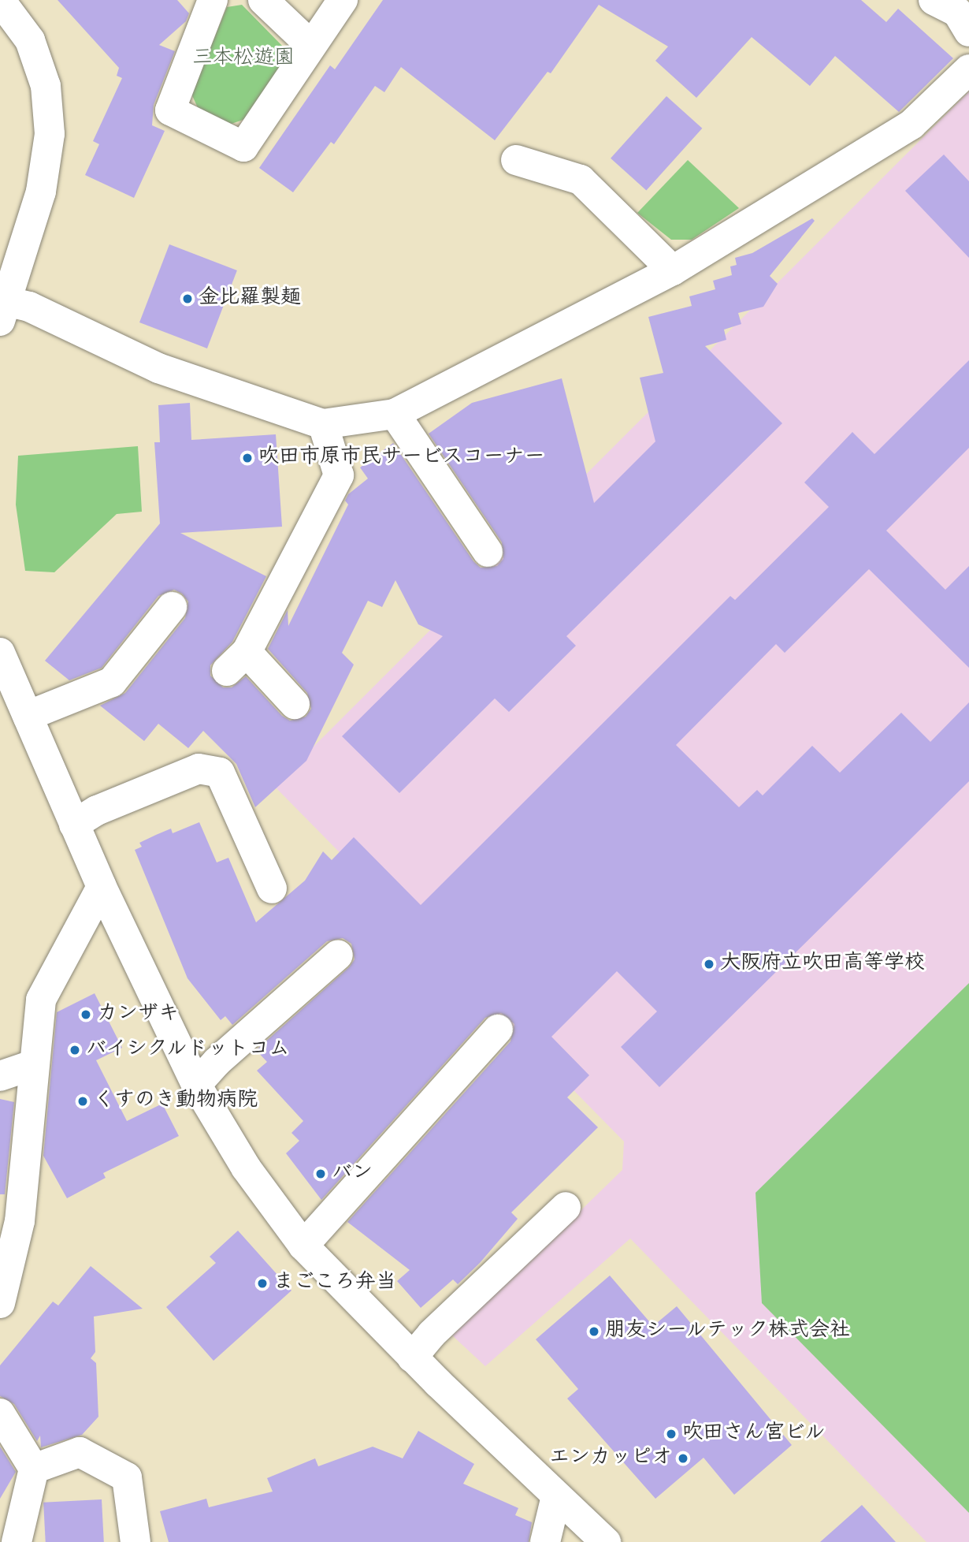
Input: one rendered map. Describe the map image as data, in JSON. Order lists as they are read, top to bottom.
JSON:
{
  "parks": ["三本松遊園"],
  "places": [
    "金比羅製麺",
    "吹田市原市民サービスコーナー",
    "大阪府立吹田高等学校",
    "カンザキ",
    "バイシクルドットコム",
    "くすのき動物病院",
    "バン",
    "まごころ弁当",
    "朋友シールテック株式会社",
    "吹田さん宮ビル",
    "エンカッピオ"
  ]
}
